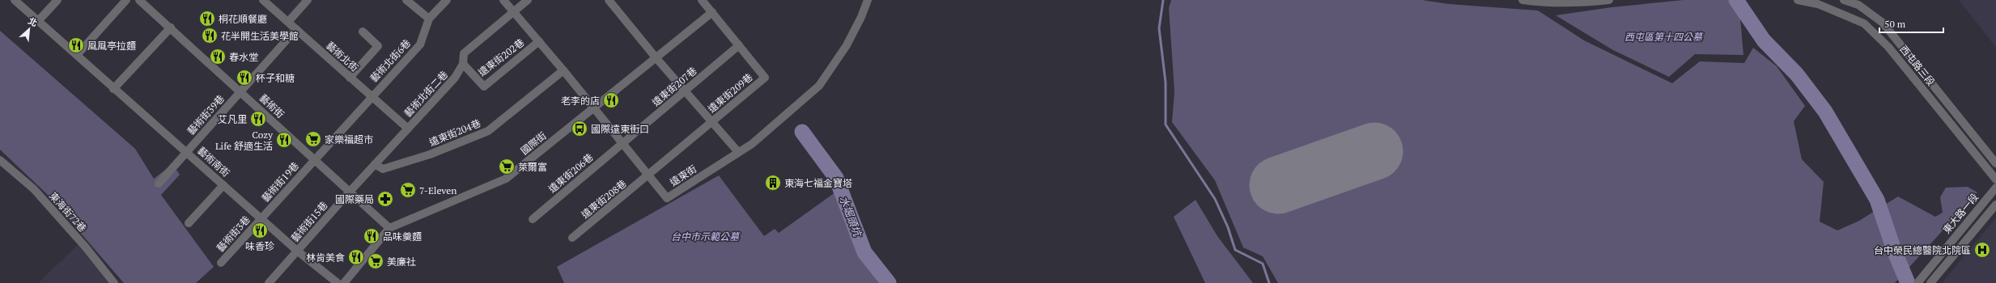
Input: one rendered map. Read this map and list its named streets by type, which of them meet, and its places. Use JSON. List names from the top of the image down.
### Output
{
  "streets": {
    "street": [
      "藝術北街",
      "遠東街202巷",
      "藝術北街6巷",
      "西屯路三段",
      "遠東街207巷",
      "遠東街209巷",
      "藝術北街二巷",
      "藝術街",
      "藝術街39巷",
      "遠東街204巷",
      "國際街",
      "藝術南街",
      "遠東街206巷",
      "遠東街",
      "藝術街19巷",
      "遠東街208巷",
      "東海街72巷",
      "東大路一段",
      "藝術街15巷",
      "藝術街3巷"
    ]
  },
  "crossings": [
    ["藝術北街", "藝術北街6巷"],
    ["藝術北街", "藝術北街二巷"],
    ["藝術北街", "藝術街39巷"],
    ["遠東街202巷", "藝術北街二巷"],
    ["遠東街202巷", "遠東街"],
    ["藝術北街6巷", "藝術街"],
    ["藝術北街6巷", "藝術街19巷"],
    ["遠東街207巷", "遠東街209巷"],
    ["遠東街207巷", "遠東街206巷"],
    ["遠東街207巷", "遠東街"],
    ["遠東街209巷", "國際街"],
    ["遠東街209巷", "遠東街"],
    ["遠東街209巷", "遠東街208巷"],
    ["藝術北街二巷", "遠東街204巷"],
    ["藝術北街二巷", "遠東街"],
    ["藝術北街二巷", "藝術街15巷"],
    ["藝術街", "藝術街39巷"],
    ["藝術街", "國際街"],
    ["藝術街", "藝術街19巷"],
    ["藝術街", "藝術街15巷"],
    ["藝術街39巷", "藝術南街"],
    ["遠東街204巷", "遠東街"],
    ["遠東街204巷", "藝術街15巷"],
    ["國際街", "遠東街"],
    ["藝術南街", "藝術街19巷"],
    ["藝術南街", "藝術街15巷"],
    ["藝術南街", "藝術街3巷"],
    ["遠東街206巷", "遠東街"],
    ["遠東街", "遠東街208巷"],
    ["藝術街19巷", "藝術街3巷"]
  ],
  "water": ["水堀頭坑"],
  "parks": ["西屯區第十四公墓", "台中市示範公墓"],
  "places": {
    "restaurant": [
      "桐花順餐廳",
      "花半開生活美學館",
      "風風亭拉麵",
      "春水堂",
      "杯子和糖",
      "老李的店",
      "艾凡里",
      "Cozy Life 舒適生活",
      "味香珍",
      "品味羹麵",
      "林肯美食"
    ],
    "bus stop": ["國際遠東街口"],
    "supermarket": [
      "家樂福超市",
      "萊爾富",
      "7-Eleven",
      "美廉社"
    ],
    "building": ["東海七福金寶塔"],
    "pharmacy": ["國際藥局"],
    "hospital": ["台中榮民總醫院北院區"]
  },
  "scale_bar": "50 m",
  "north": "top right"
}
